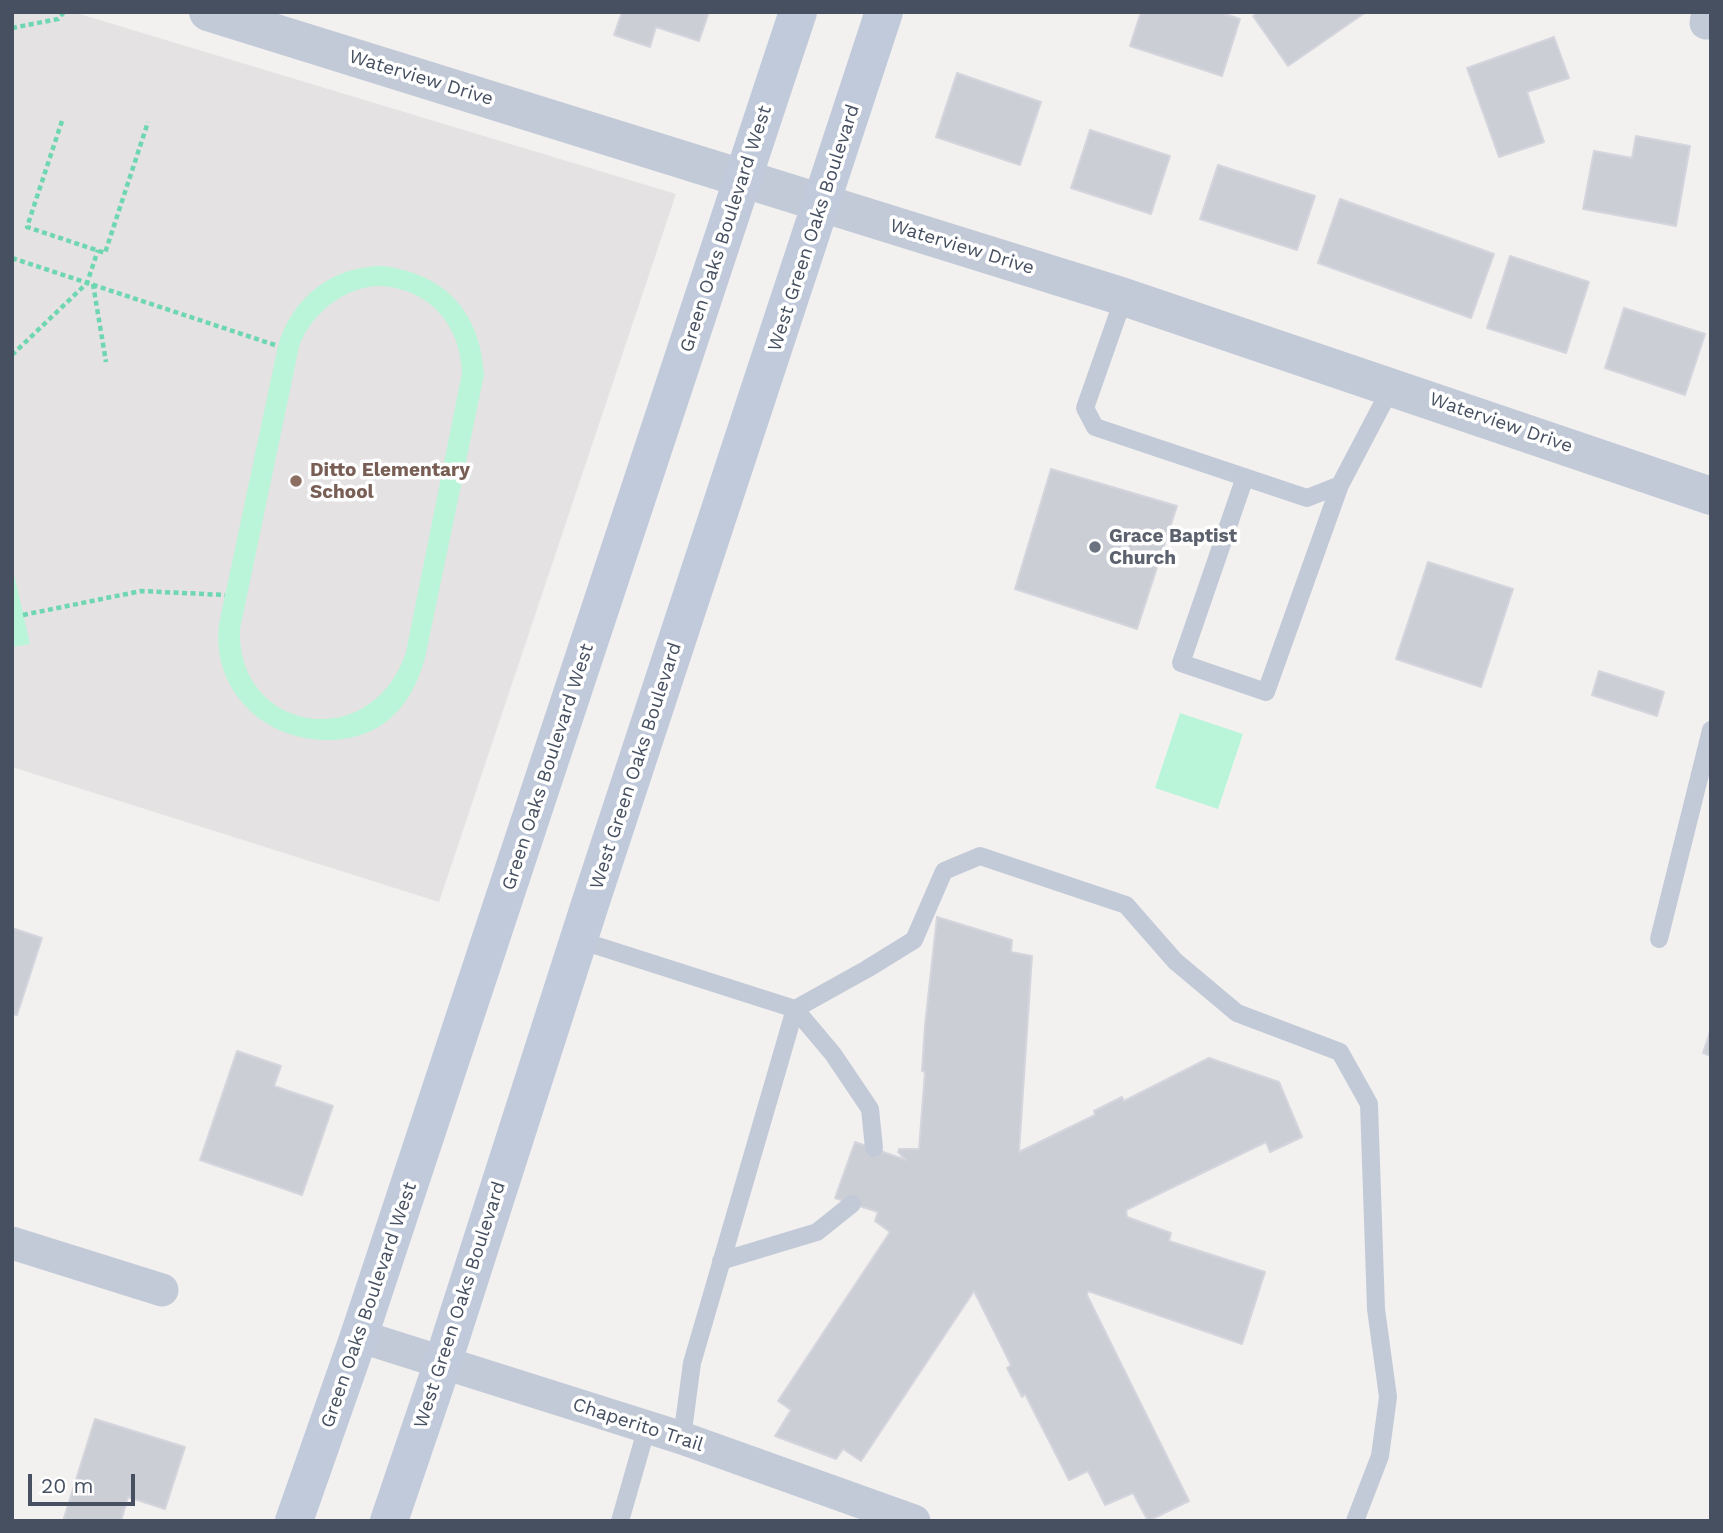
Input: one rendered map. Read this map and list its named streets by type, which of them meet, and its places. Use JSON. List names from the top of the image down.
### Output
{
  "streets": {
    "main road": ["West Green Oaks Boulevard", "Green Oaks Boulevard West"],
    "street": ["Waterview Drive", "Chaperito Trail"]
  },
  "crossings": [
    ["Waterview Drive", "West Green Oaks Boulevard"],
    ["Waterview Drive", "Green Oaks Boulevard West"],
    ["West Green Oaks Boulevard", "Chaperito Trail"],
    ["Green Oaks Boulevard West", "Chaperito Trail"]
  ],
  "places": ["Ditto Elementary School", "Grace Baptist Church"],
  "scale_bar": "20 m"
}
